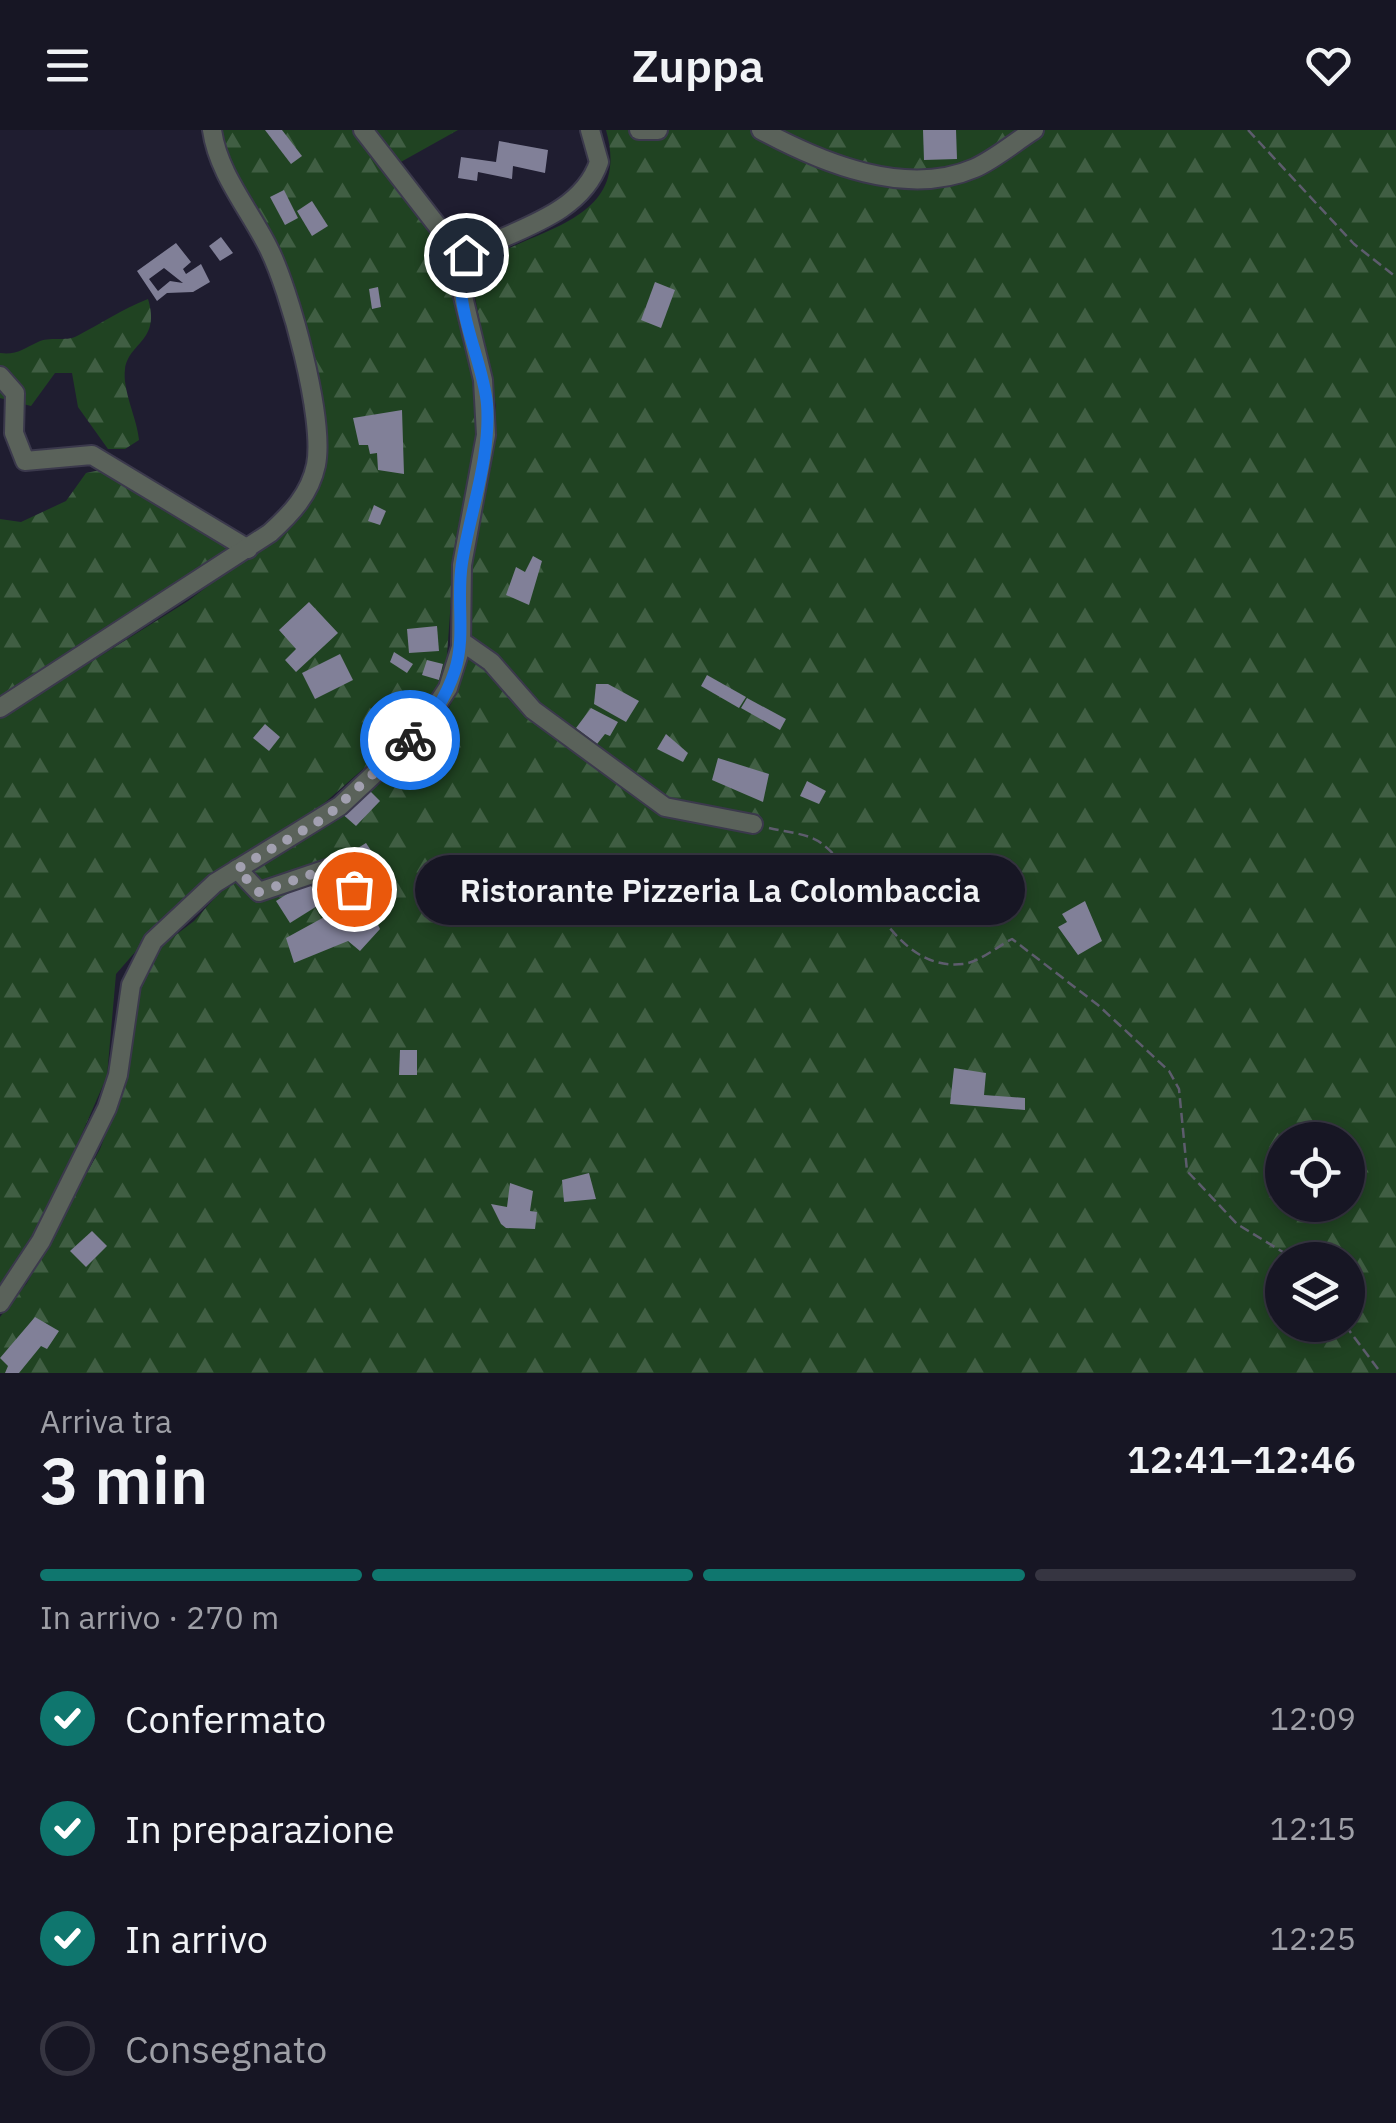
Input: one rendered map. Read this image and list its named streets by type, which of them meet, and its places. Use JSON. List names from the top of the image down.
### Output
{
  "places": ["Ristorante Pizzeria La Colombaccia"],
  "page": {
    "header": "Zuppa",
    "bubble": "Ristorante Pizzeria La Colombaccia",
    "heading": ["3 min", "Arriva tra", "12:41–12:46"],
    "bar": "In arrivo · 270 m",
    "list": [
      ["Confermato", "12:09"],
      ["In preparazione", "12:15"],
      ["In arrivo", "12:25"],
      "Consegnato"
    ]
  }
}
